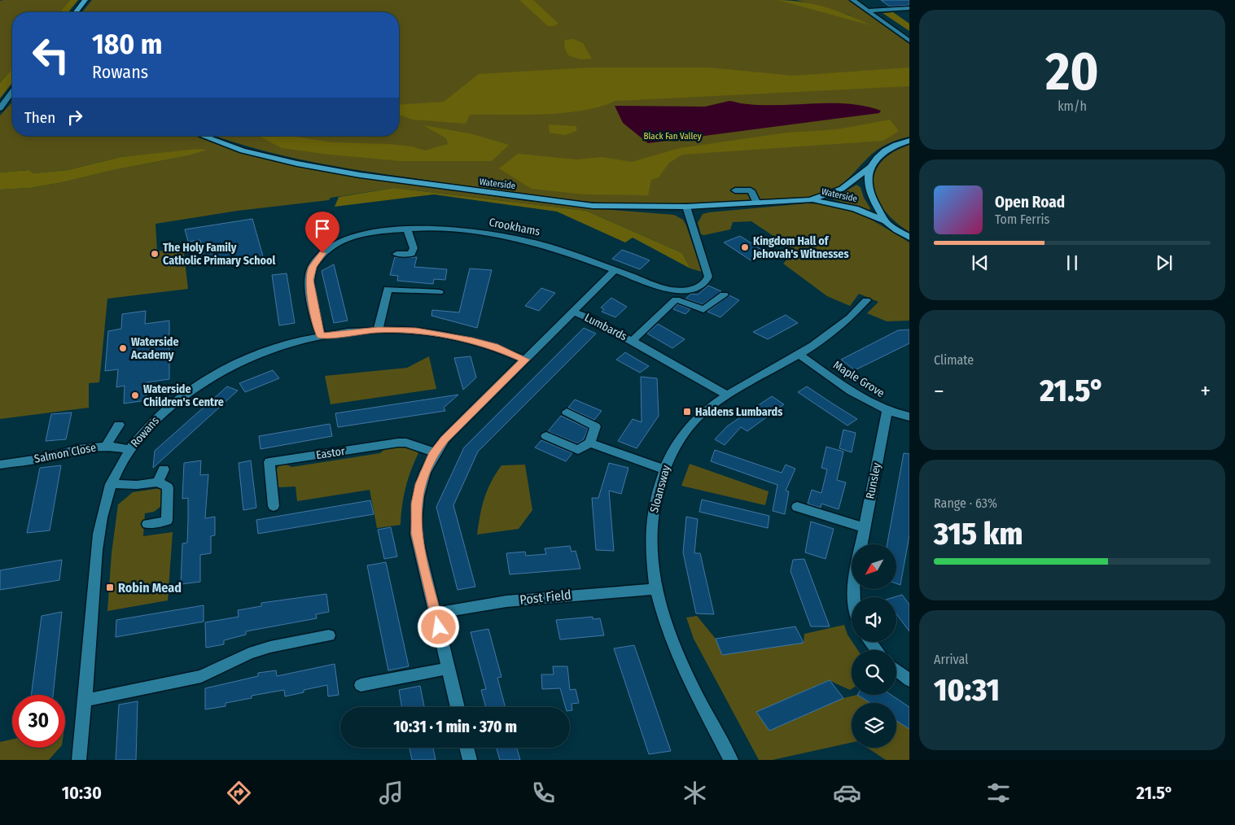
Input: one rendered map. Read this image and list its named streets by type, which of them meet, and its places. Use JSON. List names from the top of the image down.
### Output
{
  "streets": {
    "main road": ["Waterside"],
    "street": [
      "Crookhams",
      "Lumbards",
      "Maple Grove",
      "Rowans",
      "Salmon Close",
      "Eastor",
      "Runsley",
      "Sloansway",
      "Post Field"
    ]
  },
  "crossings": [
    ["Waterside", "Crookhams"],
    ["Crookhams", "Rowans"],
    ["Lumbards", "Rowans"],
    ["Lumbards", "Eastor"],
    ["Lumbards", "Sloansway"],
    ["Lumbards", "Post Field"],
    ["Maple Grove", "Runsley"],
    ["Maple Grove", "Sloansway"],
    ["Rowans", "Salmon Close"],
    ["Sloansway", "Post Field"]
  ],
  "parks": ["Black Fan Valley"],
  "places": {
    "other": [
      "Kingdom Hall of Jehovah's Witnesses",
      "The Holy Family Catholic Primary School",
      "Waterside Academy",
      "Waterside Children's Centre"
    ],
    "transit": ["Haldens Lumbards", "Robin Mead"]
  },
  "north": "bottom left",
  "page": {
    "tile": [
      ["20", "km/h"],
      "Climate",
      ["Range · 63%", "315 km"],
      ["Arrival", "10:31"]
    ],
    "turn": ["180 m", "Rowans"],
    "then": "Then",
    "song": ["Open Road", "Tom Ferris"],
    "heat": ["−", "21.5°", "+"],
    "limit": "30",
    "trip": "10:31 · 1 min · 370 m",
    "tabs": ["10:30", "21.5°"]
  }
}
